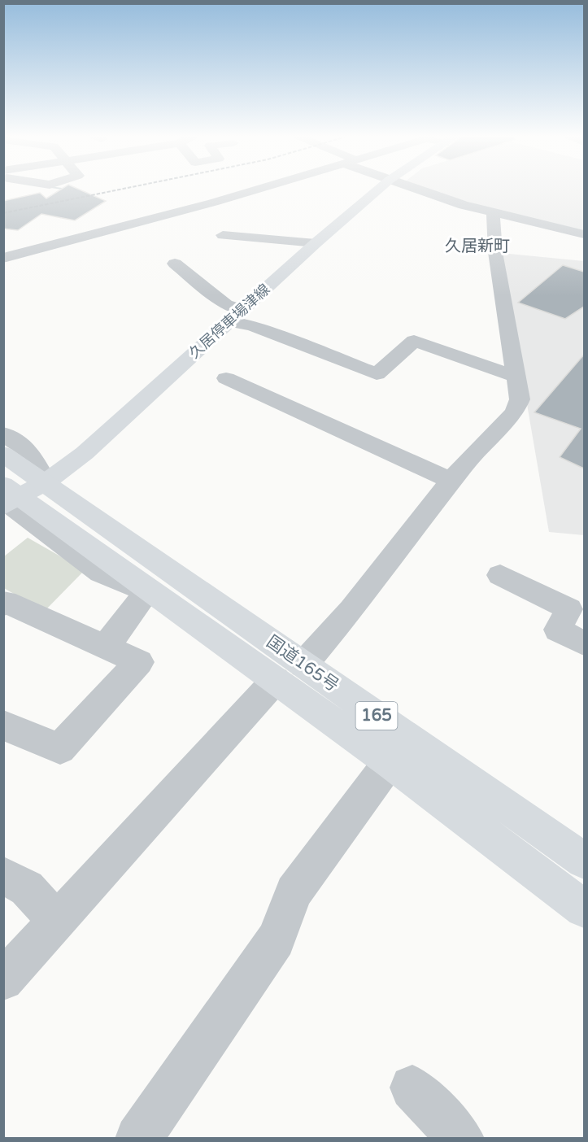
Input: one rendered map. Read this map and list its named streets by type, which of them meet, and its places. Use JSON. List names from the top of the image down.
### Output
{
  "streets": {
    "main road": ["久居停車場津線", "国道165号", "165"]
  },
  "crossings": [
    ["久居停車場津線", "国道165号"]
  ],
  "districts": ["久居新町"]
}
